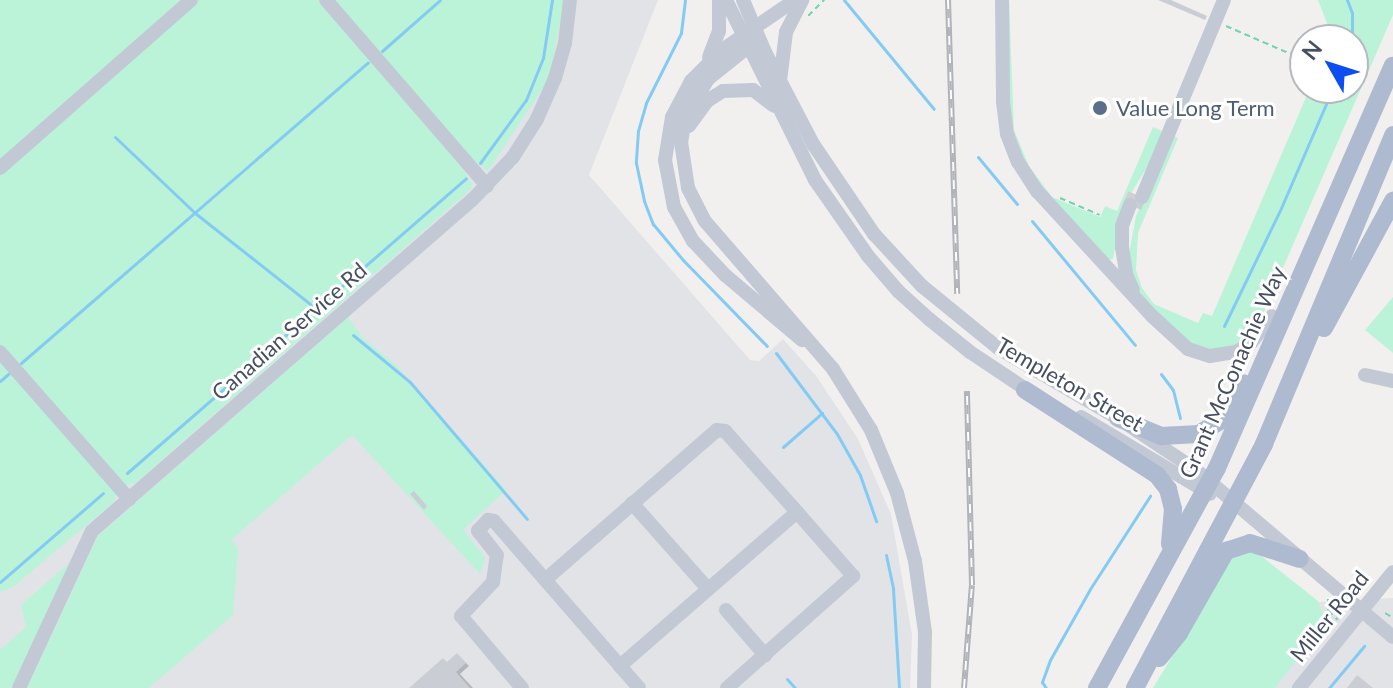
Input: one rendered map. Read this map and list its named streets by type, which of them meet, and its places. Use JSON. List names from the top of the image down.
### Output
{
  "streets": {
    "main road": ["Grant McConachie Way"],
    "street": ["Canadian Service Rd", "Templeton Street", "Miller Road"]
  },
  "crossings": [
    ["Grant McConachie Way", "Templeton Street"],
    ["Templeton Street", "Miller Road"]
  ],
  "places": ["Value Long Term"],
  "north": "top left"
}
